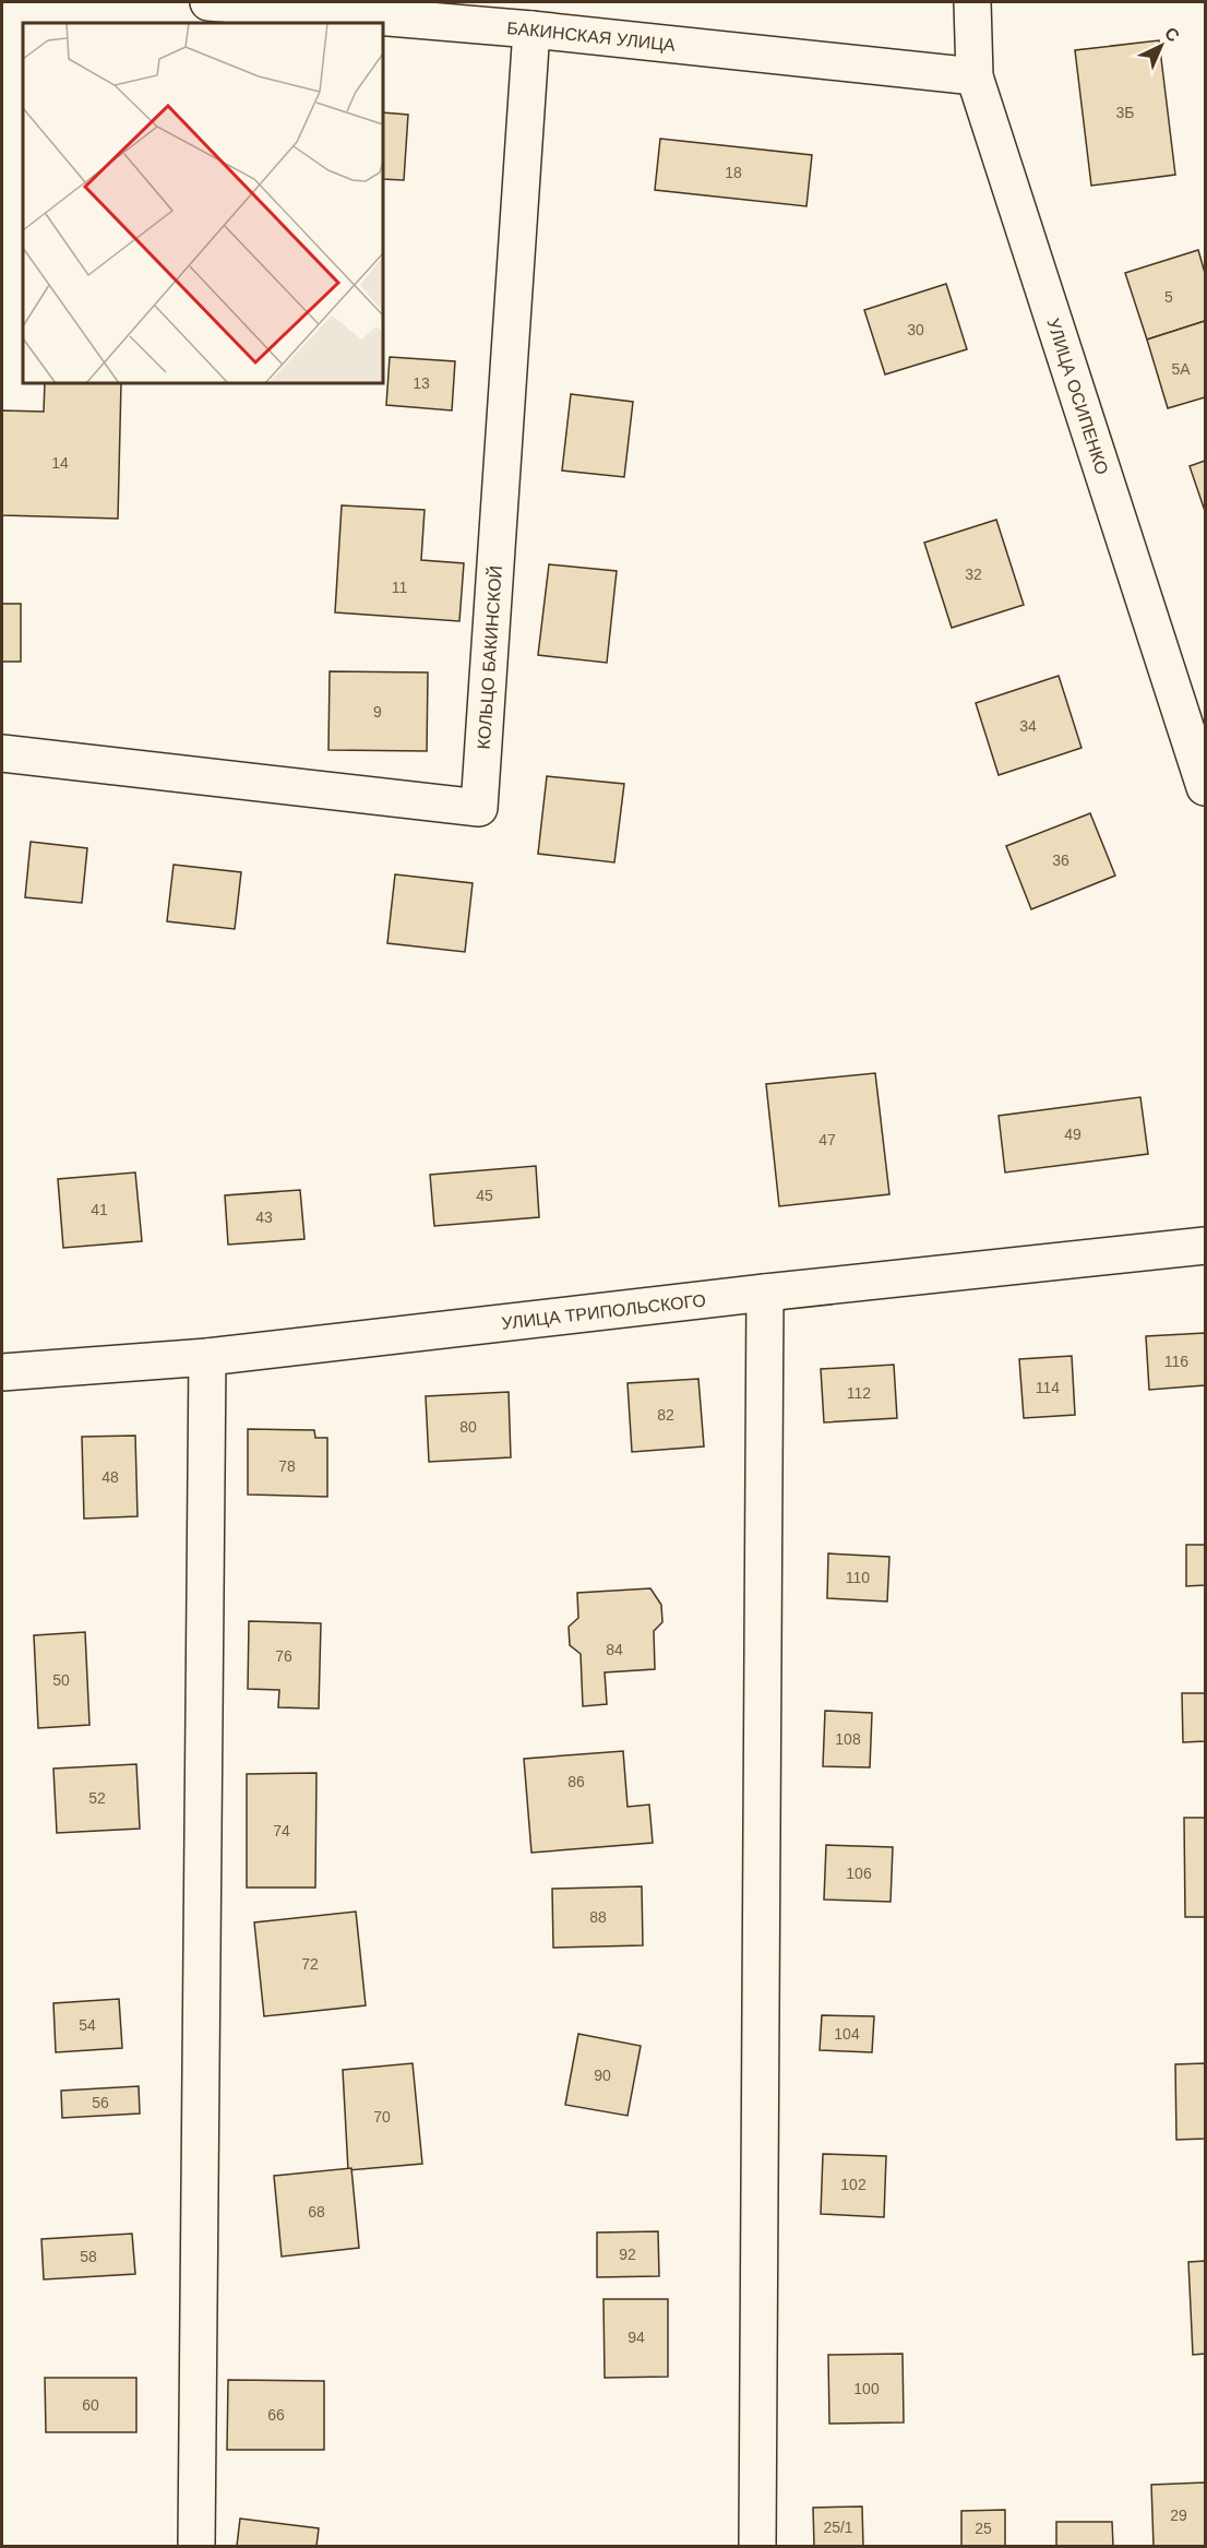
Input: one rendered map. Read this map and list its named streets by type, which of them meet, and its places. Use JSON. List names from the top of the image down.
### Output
{
  "streets": {
    "street": [
      "БАКИНСКАЯ УЛИЦА",
      "УЛИЦА ОСИПЕНКО",
      "КОЛЬЦО БАКИНСКОЙ",
      "УЛИЦА ТРИПОЛЬСКОГО"
    ]
  },
  "crossings": [
    ["БАКИНСКАЯ УЛИЦА", "УЛИЦА ОСИПЕНКО"],
    ["БАКИНСКАЯ УЛИЦА", "КОЛЬЦО БАКИНСКОЙ"]
  ],
  "house_numbers": [
    "3Б",
    "18",
    "5",
    "30",
    "5А",
    "13",
    "14",
    "32",
    "11",
    "9",
    "34",
    "36",
    "49",
    "47",
    "45",
    "41",
    "43",
    "116",
    "114",
    "112",
    "82",
    "80",
    "78",
    "48",
    "110",
    "84",
    "76",
    "50",
    "108",
    "86",
    "52",
    "74",
    "106",
    "88",
    "72",
    "54",
    "104",
    "90",
    "56",
    "70",
    "102",
    "68",
    "92",
    "58",
    "94",
    "100",
    "60",
    "66",
    "29",
    "25/1",
    "25"
  ],
  "north": "top right"
}
